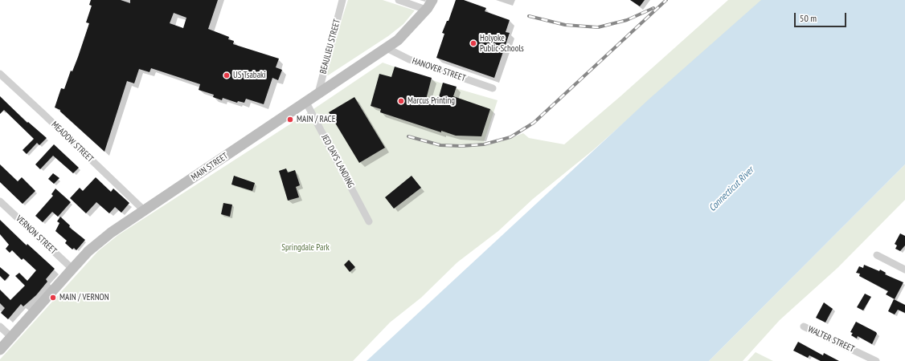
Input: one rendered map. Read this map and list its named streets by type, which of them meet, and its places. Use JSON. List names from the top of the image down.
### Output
{
  "streets": {
    "main road": ["MAIN STREET"],
    "street": [
      "BEAULIEU STREET",
      "HANOVER STREET",
      "MEADOW STREET",
      "JED DAYS LANDING",
      "VERNON STREET",
      "WALTER STREET"
    ]
  },
  "crossings": [
    ["BEAULIEU STREET", "MAIN STREET"],
    ["HANOVER STREET", "MAIN STREET"],
    ["MEADOW STREET", "MAIN STREET"],
    ["JED DAYS LANDING", "MAIN STREET"],
    ["MAIN STREET", "VERNON STREET"]
  ],
  "water": ["Connecticut River"],
  "parks": ["Springdale Park"],
  "places": [
    "Holyoke Public Schools",
    "US Tsabaki",
    "Marcus Printing",
    "MAIN / RACE",
    "MAIN / VERNON"
  ],
  "scale_bar": "50 m"
}
